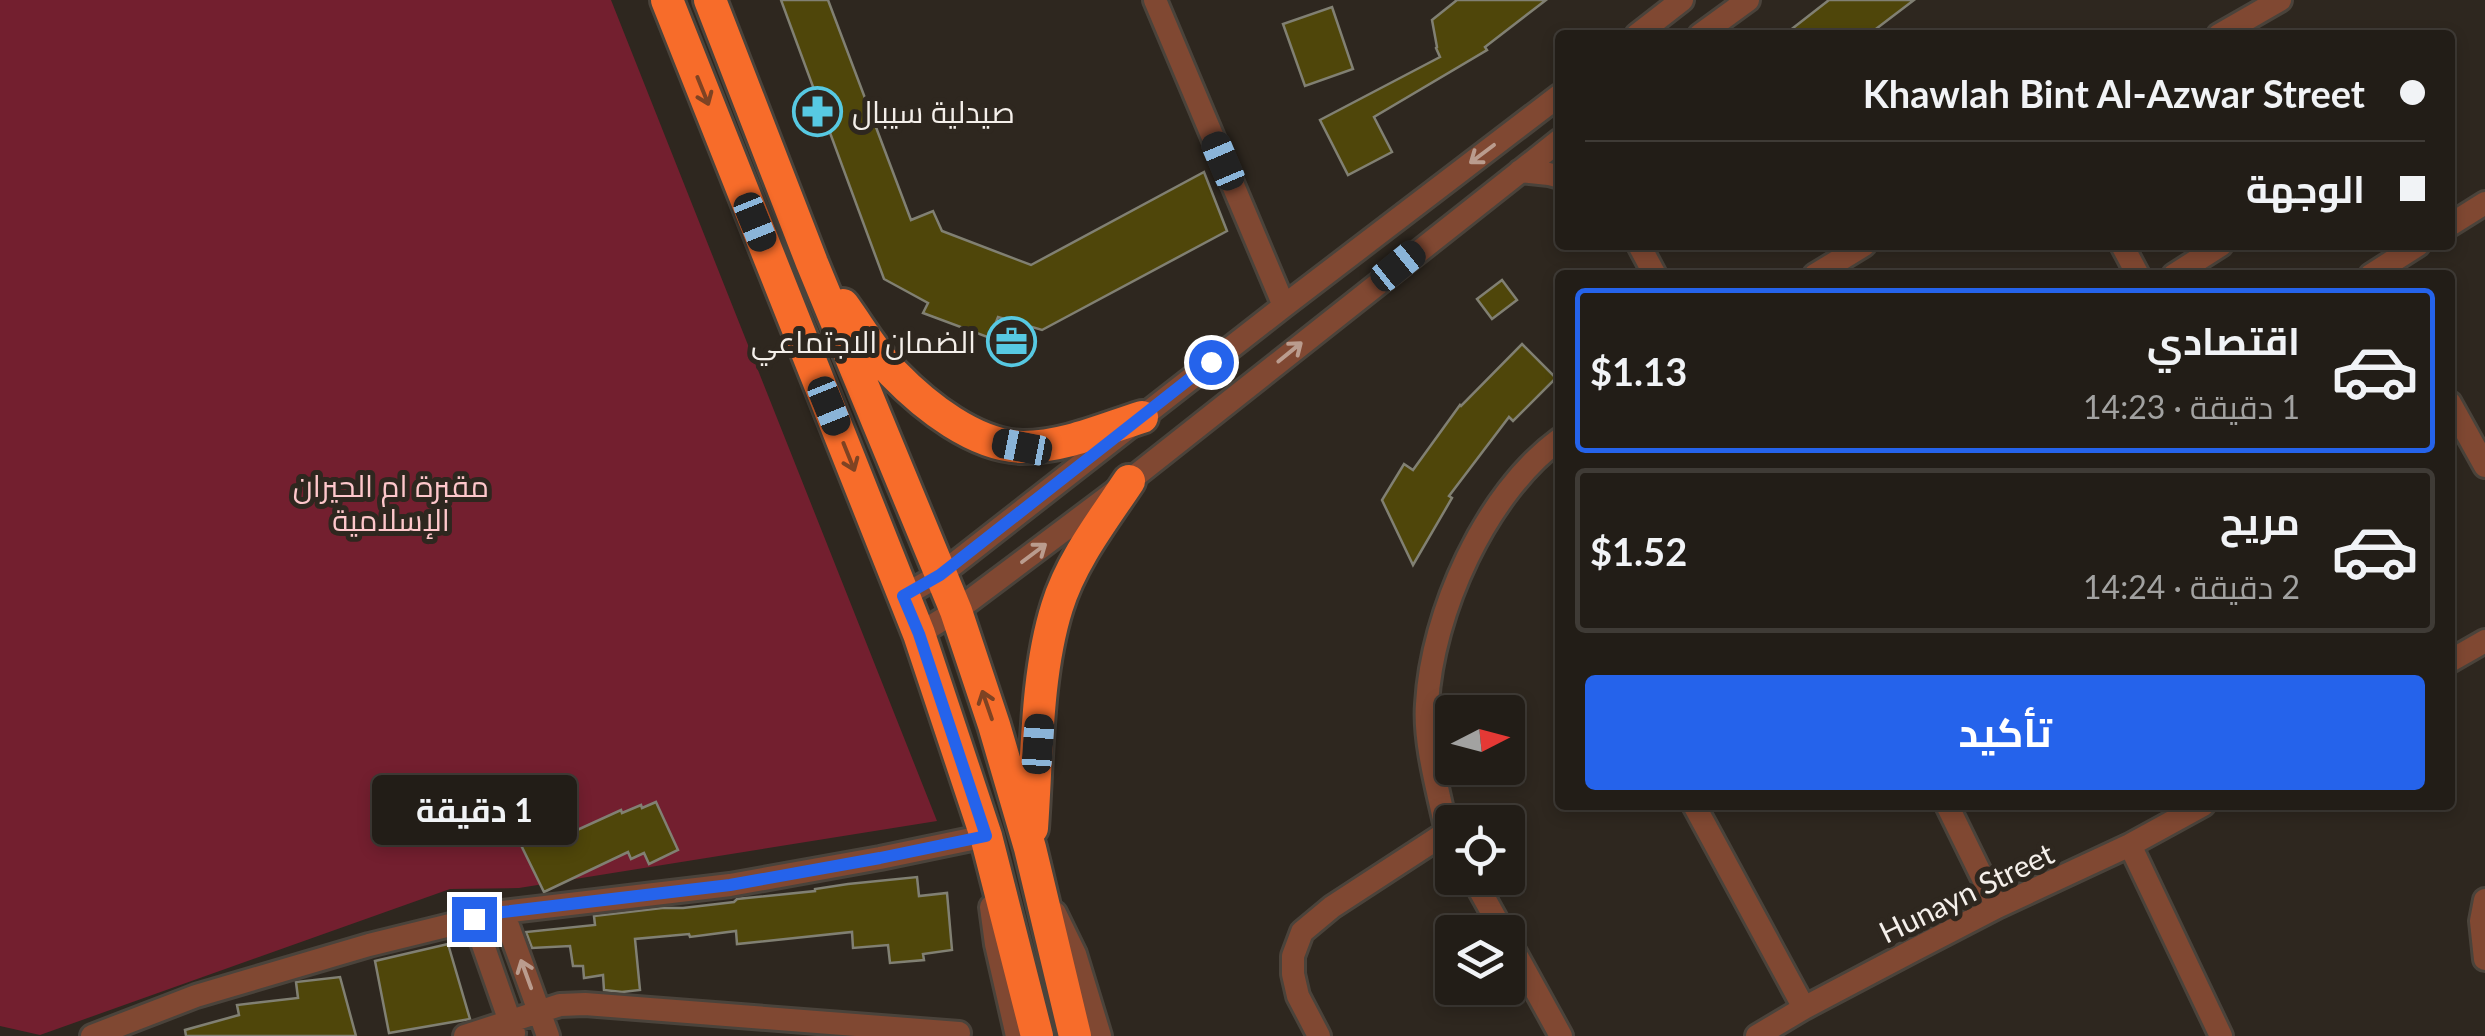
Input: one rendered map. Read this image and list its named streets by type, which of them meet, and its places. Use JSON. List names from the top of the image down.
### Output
{
  "streets": {
    "street": ["Hunayn Street"]
  },
  "parks": ["مقبرة ام الحيران الإسلامية"],
  "places": {
    "pharmacy": ["صيدلية سيبال"],
    "office": ["الضمان الاجتماعي"]
  },
  "north": "right",
  "page": {
    "banner": ["Khawlah Bint Al-Azwar Street", "الوجهة"],
    "list": [
      {
        "name": "اقتصادي",
        "note": "1 دقيقة · 14:23",
        "value": "$1.13"
      },
      {
        "name": "مريح",
        "note": "2 دقيقة · 14:24",
        "value": "$1.52"
      }
    ],
    "buttons": "تأكيد",
    "bubble": "1 دقيقة"
  }
}
